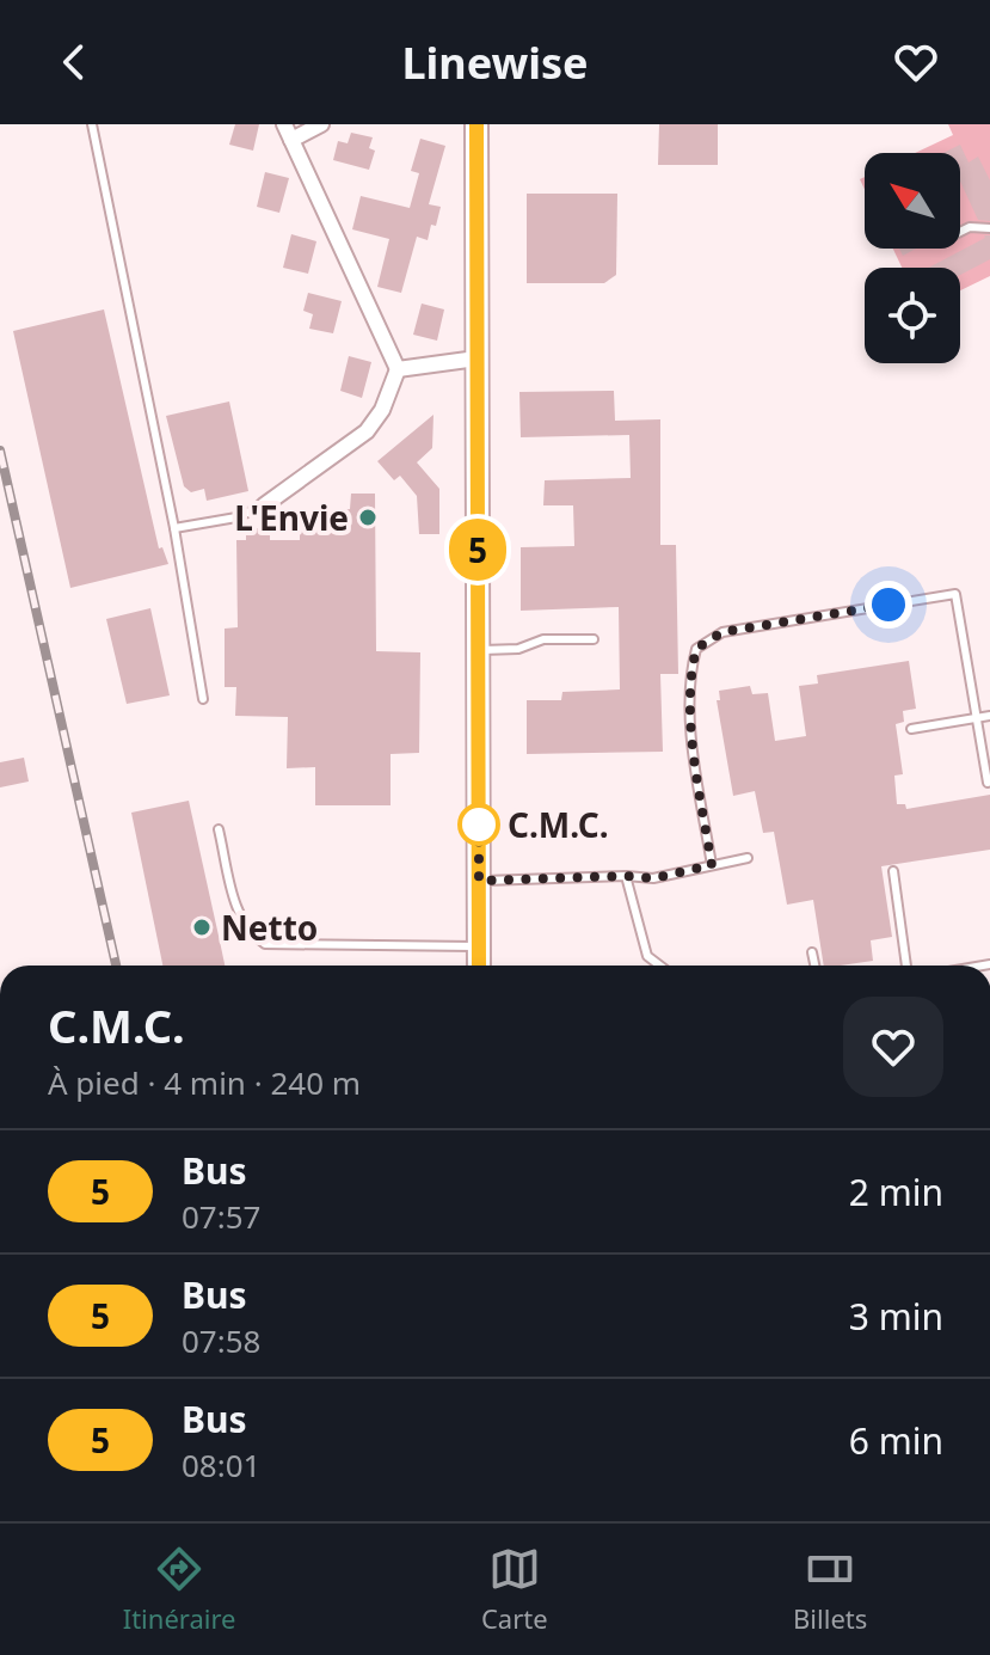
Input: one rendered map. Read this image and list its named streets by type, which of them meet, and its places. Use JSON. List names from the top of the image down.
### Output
{
  "places": ["L'Envie", "C.M.C.", "Netto"],
  "lines": ["bus line 5"],
  "north": "top left",
  "page": {
    "header": "Linewise",
    "on_map": "5",
    "heading": ["C.M.C.", "À pied · 4 min · 240 m"],
    "list": [
      {
        "mark": "5",
        "name": "Bus",
        "note": "07:57",
        "value": "2 min"
      },
      {
        "mark": "5",
        "name": "Bus",
        "note": "07:58",
        "value": "3 min"
      },
      {
        "mark": "5",
        "name": "Bus",
        "note": "08:01",
        "value": "6 min"
      }
    ],
    "tabs": ["Itinéraire", "Carte", "Billets"]
  }
}
